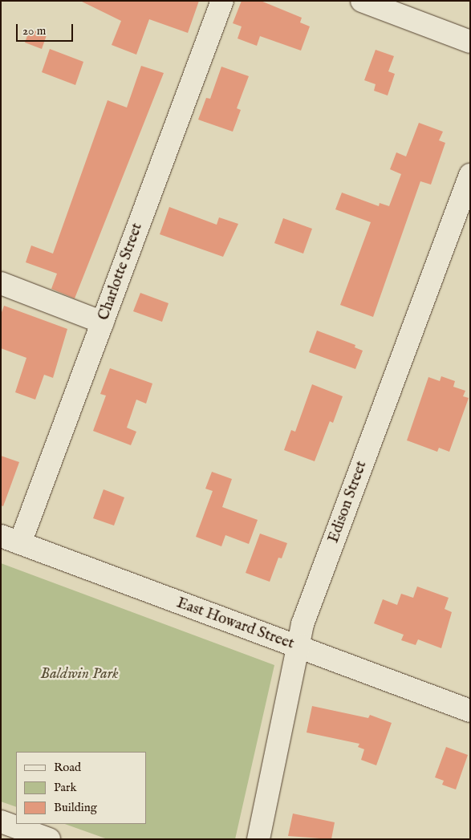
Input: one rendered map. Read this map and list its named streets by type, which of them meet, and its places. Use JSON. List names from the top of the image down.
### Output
{
  "streets": {
    "street": ["Charlotte Street", "Edison Street", "East Howard Street"]
  },
  "crossings": [
    ["Charlotte Street", "East Howard Street"],
    ["Edison Street", "East Howard Street"]
  ],
  "parks": ["Baldwin Park"],
  "legend": ["Road", "Park", "Building"],
  "scale_bar": "20 m"
}
